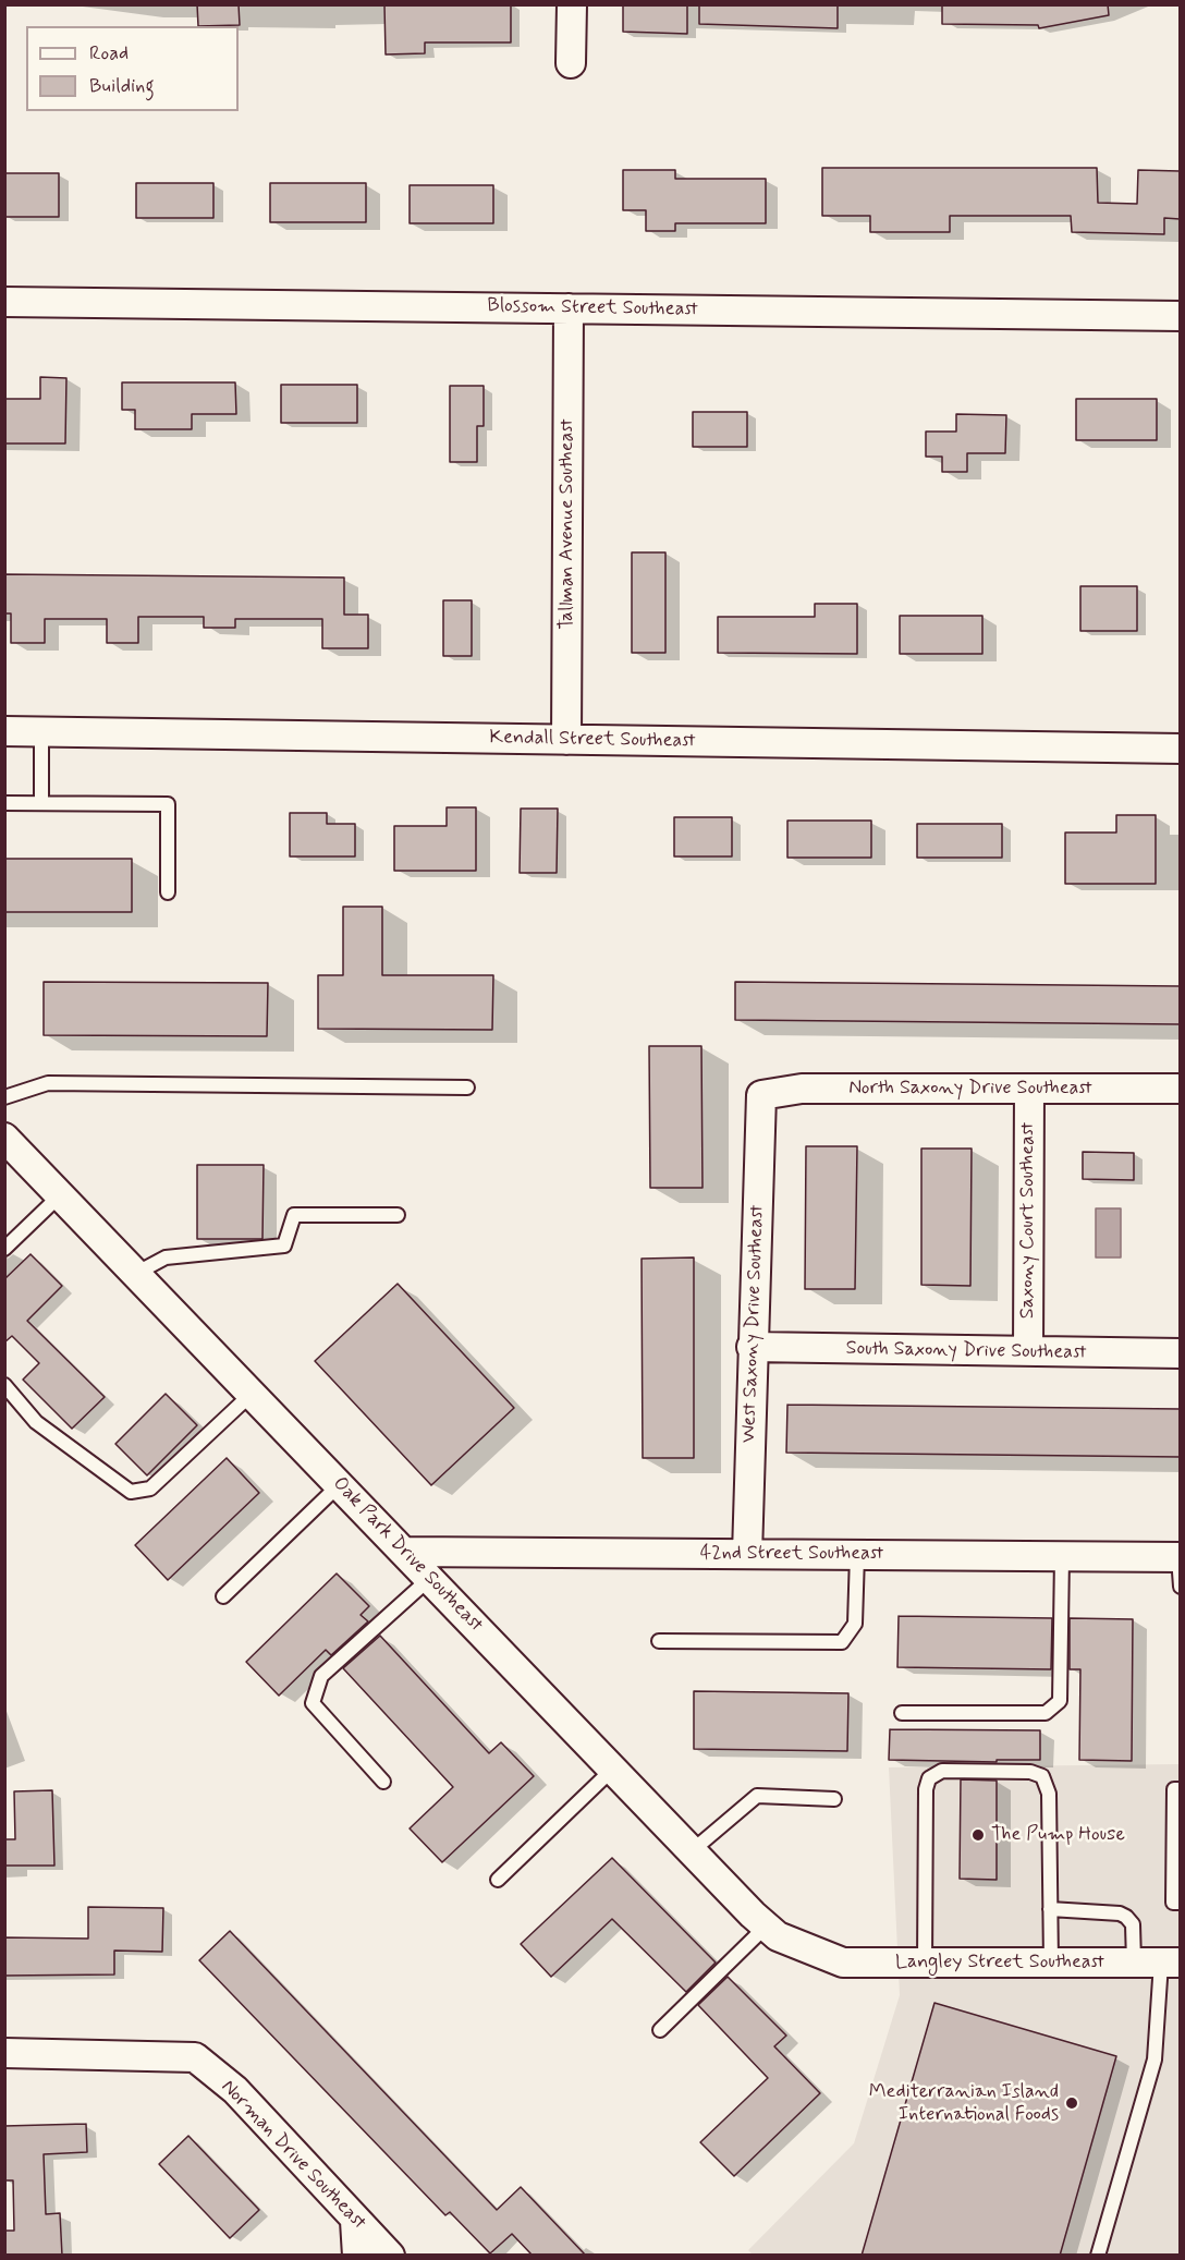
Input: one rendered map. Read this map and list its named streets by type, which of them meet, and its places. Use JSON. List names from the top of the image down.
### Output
{
  "streets": {
    "street": [
      "Blossom Street Southeast",
      "Tallman Avenue Southeast",
      "Kendall Street Southeast",
      "North Saxony Drive Southeast",
      "Saxony Court Southeast",
      "West Saxony Drive Southeast",
      "South Saxony Drive Southeast",
      "42nd Street Southeast",
      "Oak Park Drive Southeast",
      "Langley Street Southeast",
      "Norman Drive Southeast"
    ]
  },
  "crossings": [
    ["Blossom Street Southeast", "Tallman Avenue Southeast"],
    ["Tallman Avenue Southeast", "Kendall Street Southeast"],
    ["North Saxony Drive Southeast", "Saxony Court Southeast"],
    ["North Saxony Drive Southeast", "West Saxony Drive Southeast"],
    ["Saxony Court Southeast", "South Saxony Drive Southeast"],
    ["West Saxony Drive Southeast", "South Saxony Drive Southeast"],
    ["West Saxony Drive Southeast", "42nd Street Southeast"],
    ["42nd Street Southeast", "Oak Park Drive Southeast"],
    ["Oak Park Drive Southeast", "Langley Street Southeast"]
  ],
  "places": ["The Pump House", "Mediterranian Island International Foods"],
  "legend": ["Road", "Building"]
}
